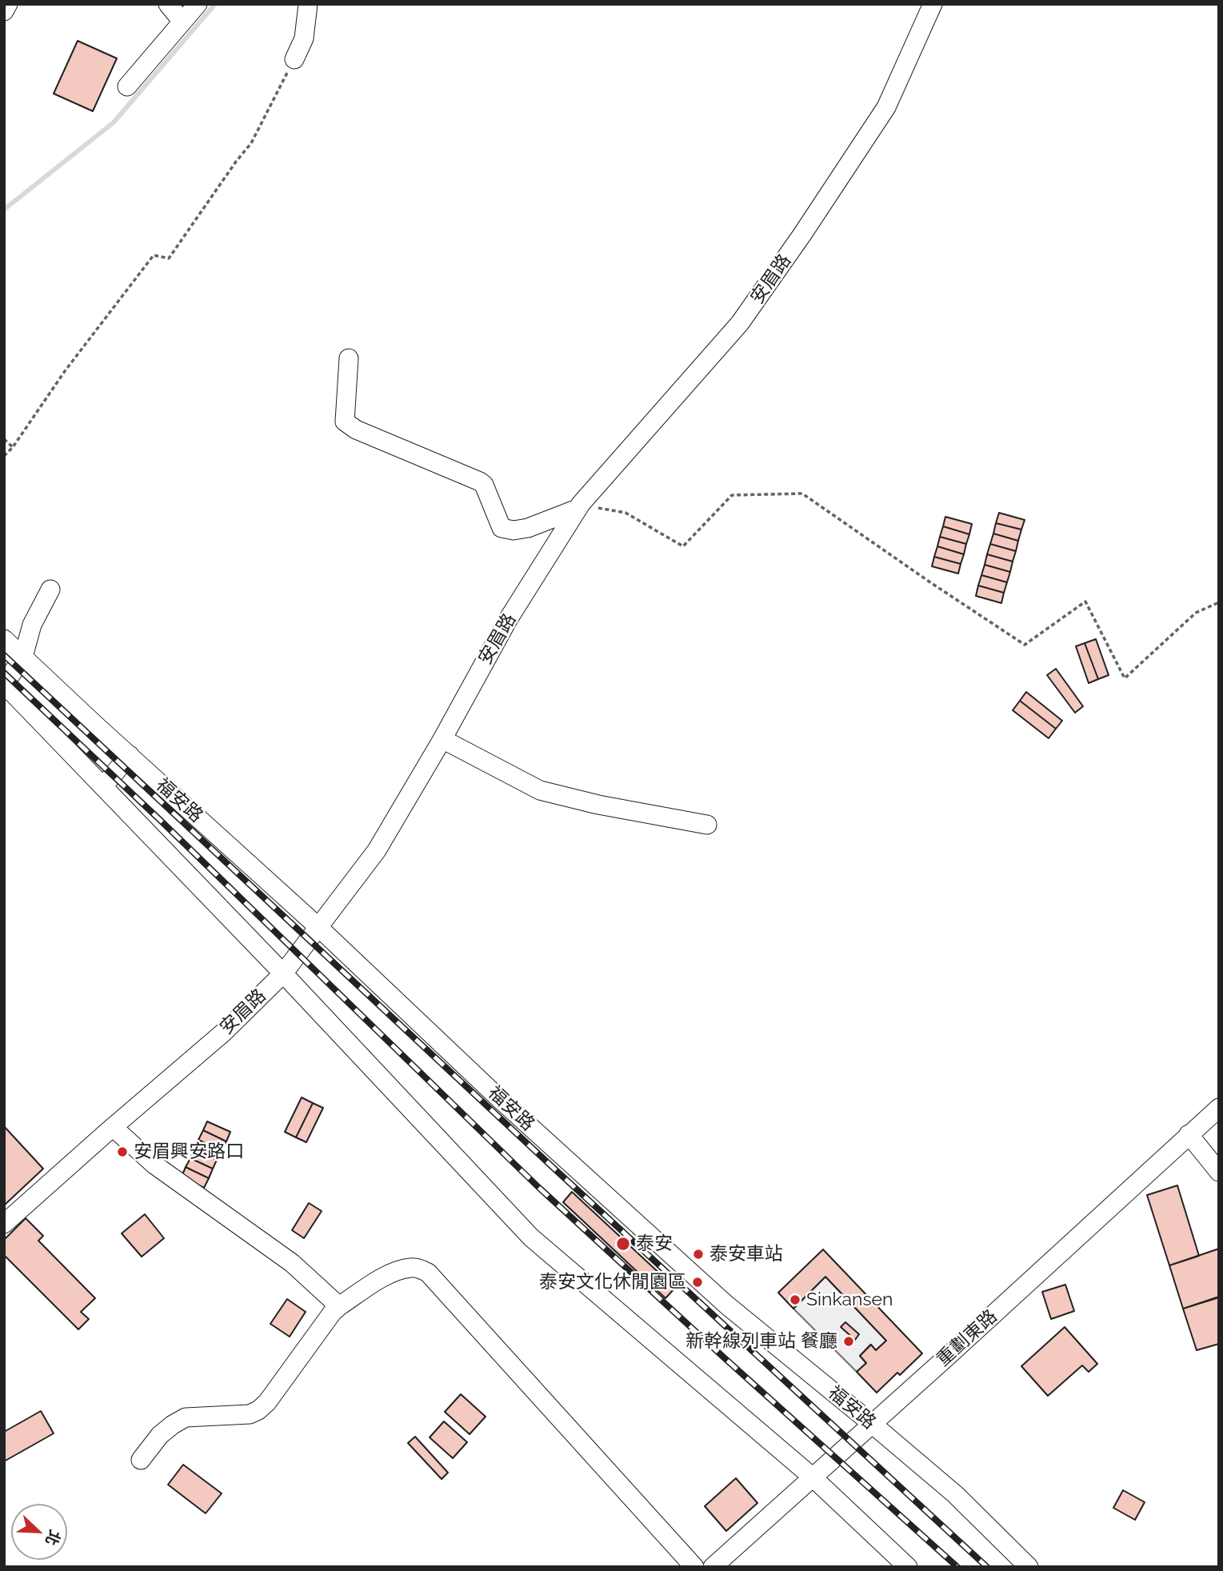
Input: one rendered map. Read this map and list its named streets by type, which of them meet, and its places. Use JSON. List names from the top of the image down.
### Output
{
  "streets": {
    "street": ["安眉路", "福安路", "重劃東路"]
  },
  "crossings": [
    ["安眉路", "福安路"],
    ["福安路", "重劃東路"]
  ],
  "places": [
    "安眉興安路口",
    "泰安",
    "泰安車站",
    "泰安文化休閒園區",
    "Sinkansen",
    "新幹線列車站 餐廳"
  ],
  "north": "bottom right"
}
